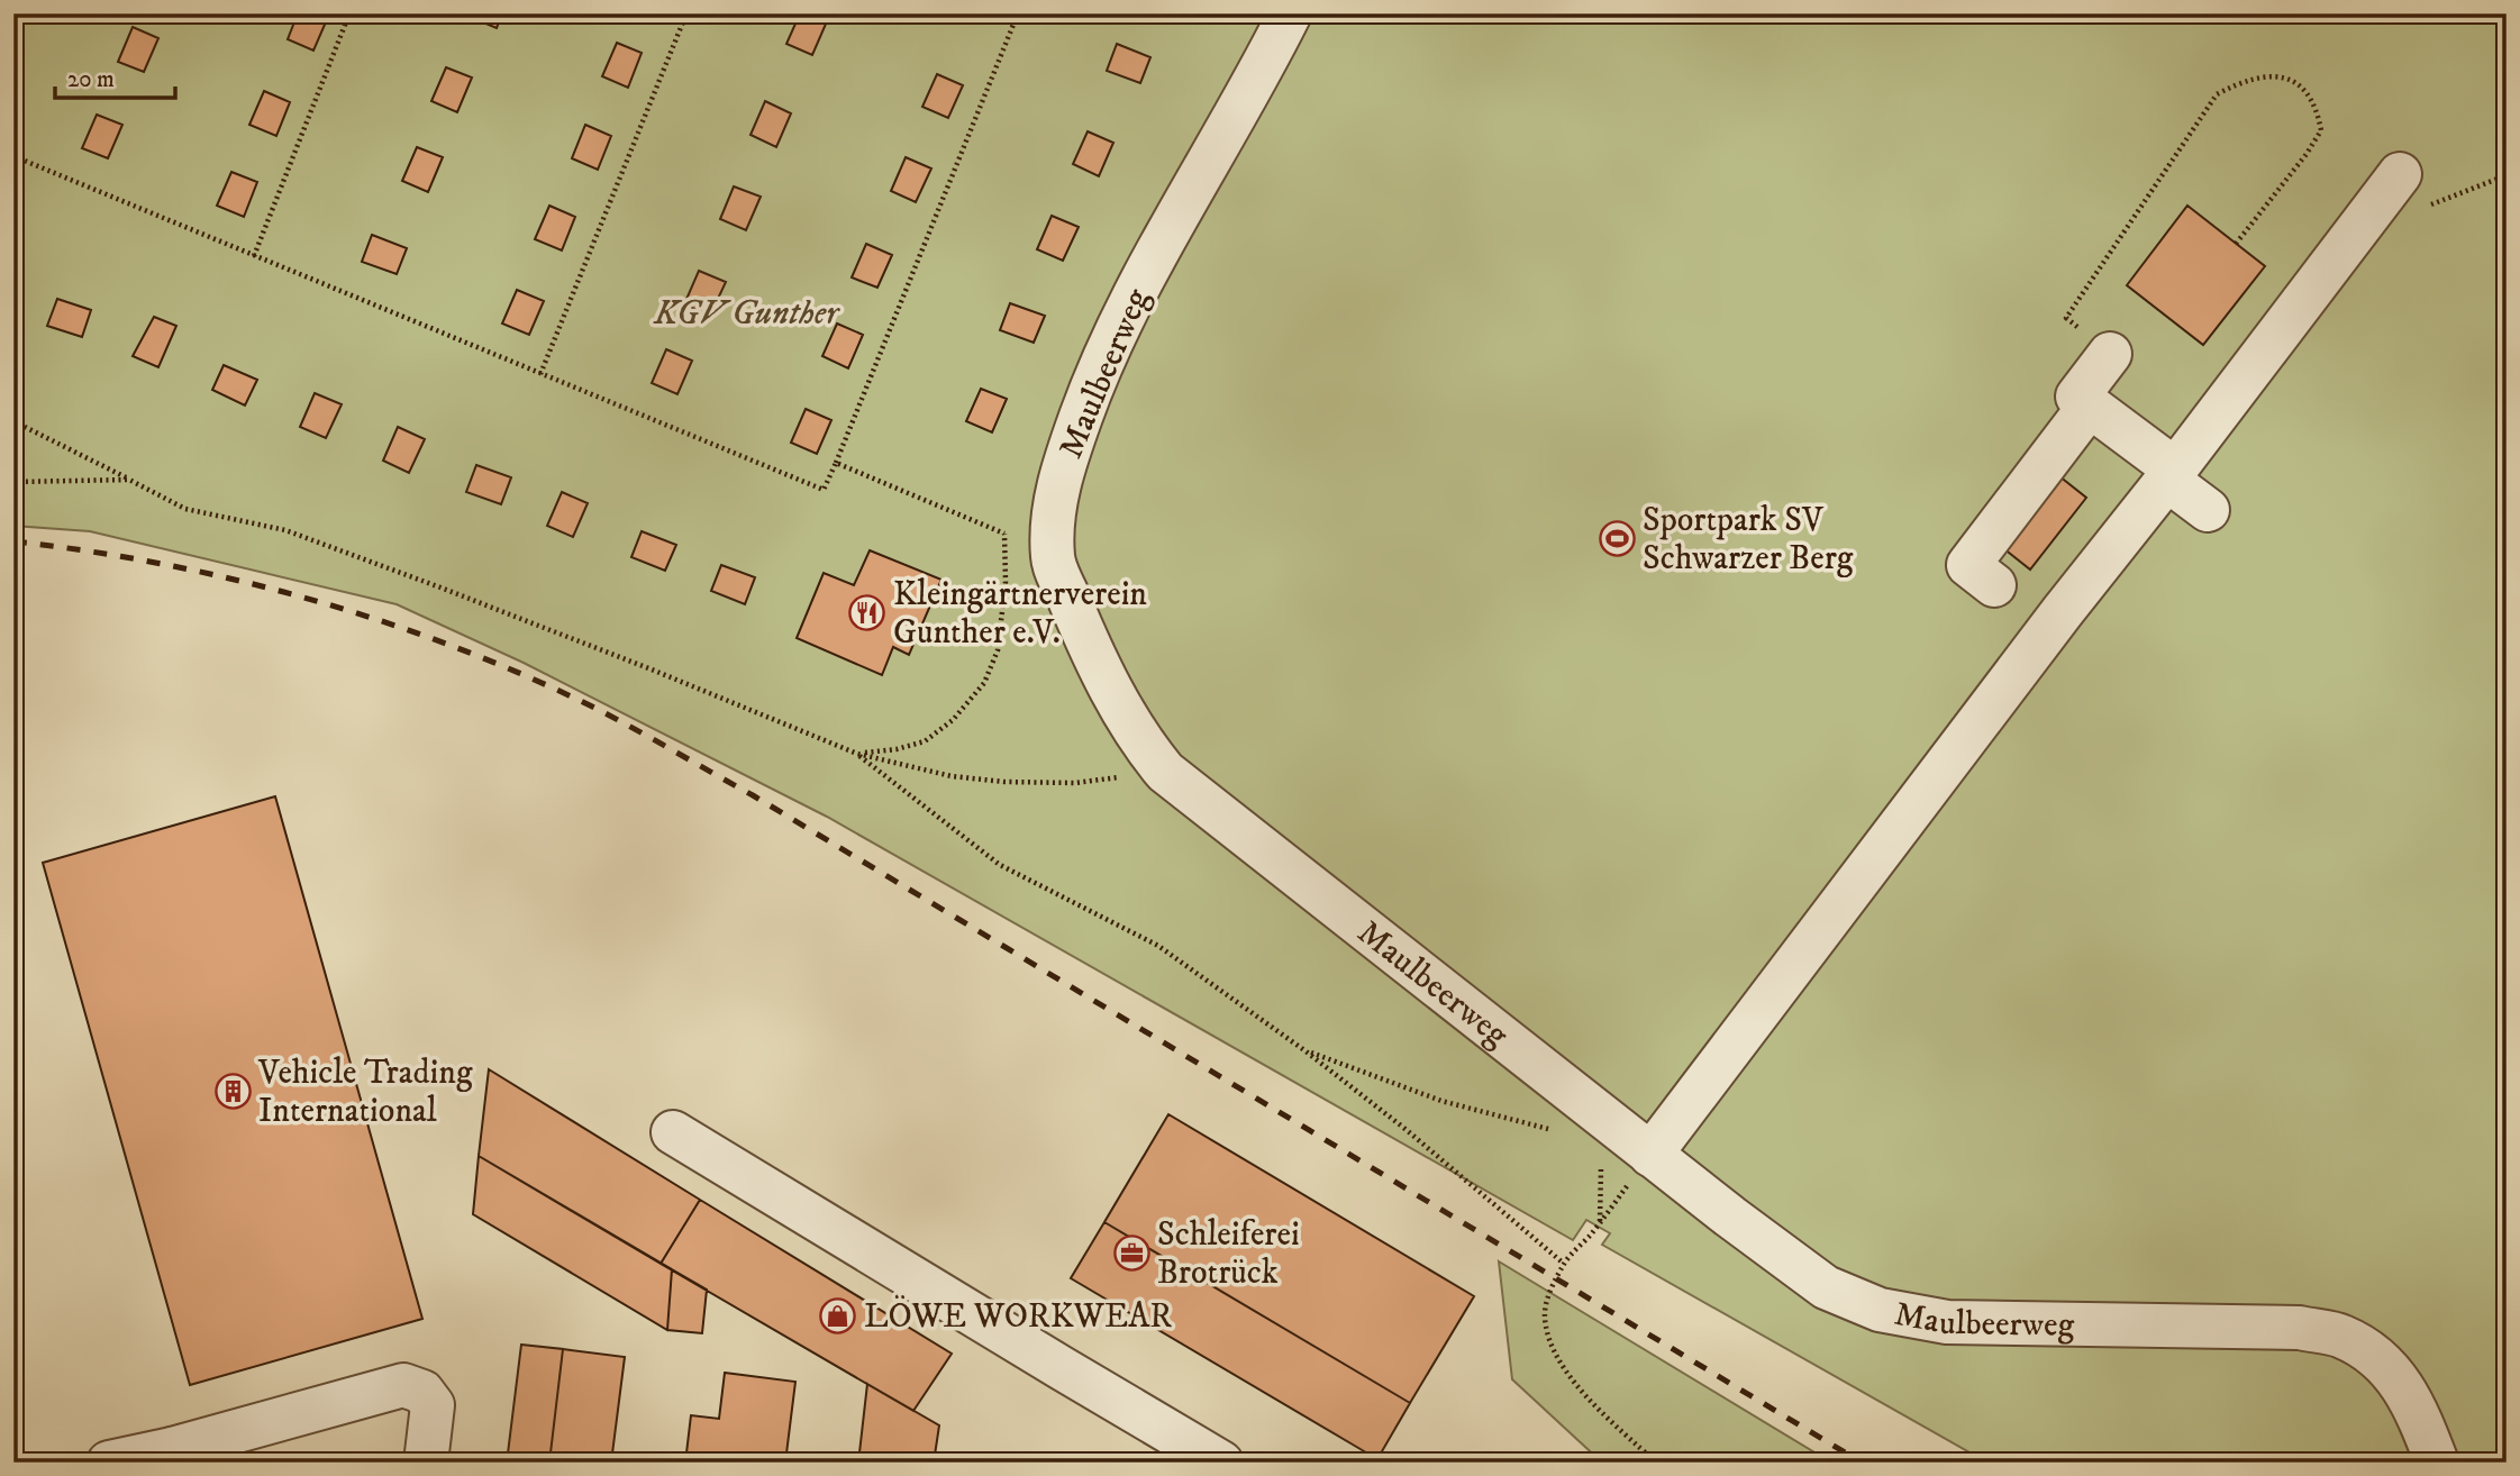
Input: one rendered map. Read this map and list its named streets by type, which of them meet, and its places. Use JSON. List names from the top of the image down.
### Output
{
  "streets": {
    "lane": ["Maulbeerweg"]
  },
  "parks": ["KGV Gunther"],
  "places": {
    "sports": ["Sportpark SV Schwarzer Berg"],
    "restaurant": ["Kleingärtnerverein Gunther e.V."],
    "building": ["Vehicle Trading International"],
    "office": ["Schleiferei Brotrück"],
    "shop": ["LÖWE WORKWEAR"]
  },
  "scale_bar": "20 m"
}
